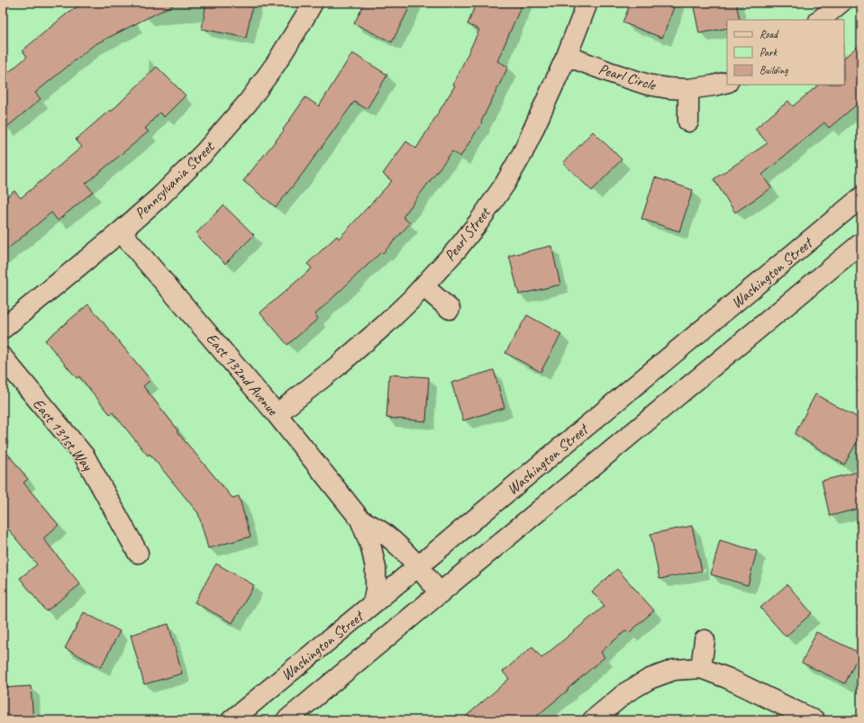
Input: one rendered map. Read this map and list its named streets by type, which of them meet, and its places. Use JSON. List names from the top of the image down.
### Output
{
  "streets": {
    "street": [
      "Pearl Circle",
      "Pennsylvania Street",
      "Pearl Street",
      "Washington Street",
      "East 132nd Avenue",
      "East 131st Way"
    ]
  },
  "crossings": [
    ["Pearl Circle", "Pearl Street"],
    ["Pennsylvania Street", "East 132nd Avenue"],
    ["Pearl Street", "East 132nd Avenue"],
    ["Washington Street", "East 132nd Avenue"]
  ],
  "legend": ["Road", "Park", "Building"]
}
